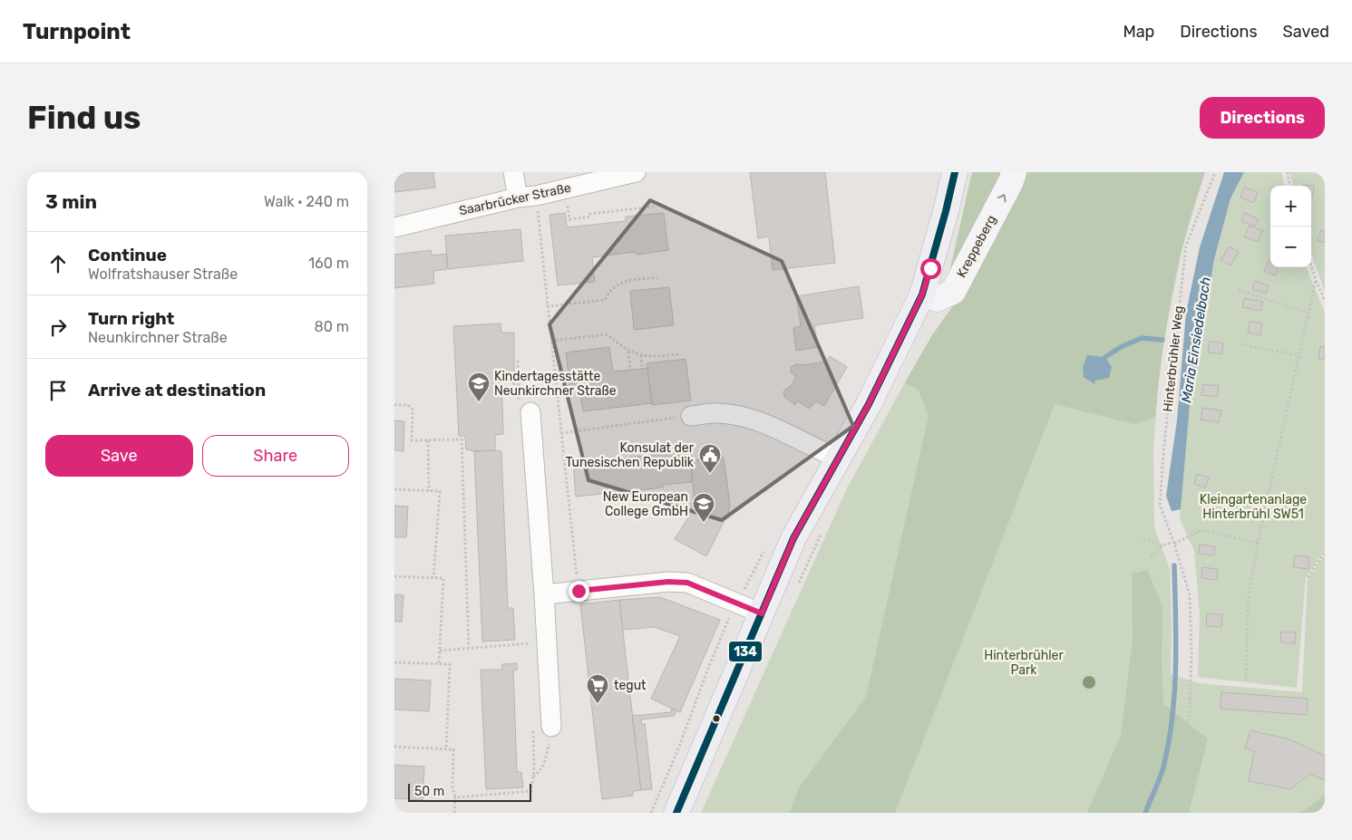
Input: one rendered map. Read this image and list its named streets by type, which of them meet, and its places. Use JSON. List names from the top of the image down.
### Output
{
  "streets": {
    "street": ["Saarbrücker Straße", "Kreppeberg"],
    "path": ["Hinterbrühler Weg"]
  },
  "one_way": ["Kreppeberg"],
  "water": ["Maria Einsiedelbach"],
  "parks": ["Kleingartenanlage Hinterbrühl SW51", "Hinterbrühler Park"],
  "places": {
    "school or university": ["Kindertagesstätte Neunkirchner Straße", "New European College GmbH"],
    "public building": ["Konsulat der Tunesischen Republik"],
    "supermarket": ["tegut"]
  },
  "lines": ["transit line 134"],
  "scale_bar": "50 m",
  "page": {
    "header": "Turnpoint",
    "nav": ["Map", "Directions", "Saved"],
    "buttons": [
      "Directions",
      ["Save", "Share"]
    ],
    "title": "Find us",
    "heading": ["3 min", "Walk · 240 m"],
    "map_buttons": ["+", "−"],
    "list": [
      ["Continue", "Wolfratshauser Straße", "160 m"],
      ["Turn right", "Neunkirchner Straße", "80 m"],
      "Arrive at destination"
    ],
    "scale": "50 m"
  }
}
